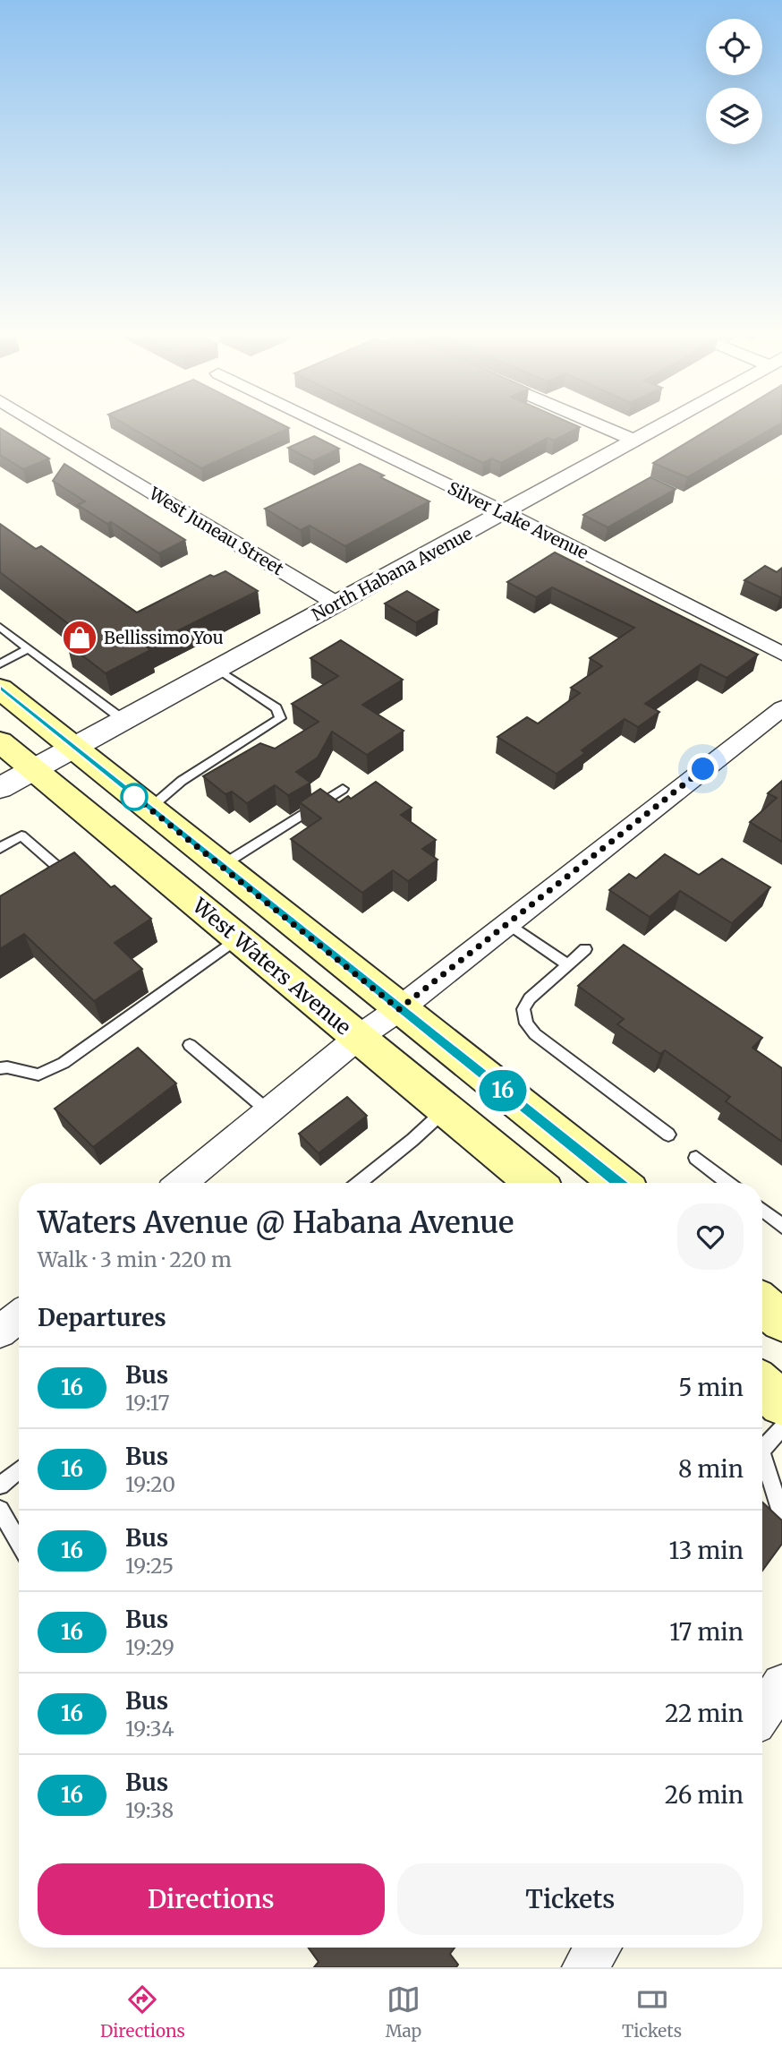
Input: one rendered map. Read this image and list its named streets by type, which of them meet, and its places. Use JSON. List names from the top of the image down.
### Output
{
  "streets": {
    "main road": ["West Waters Avenue"],
    "street": ["Silver Lake Avenue", "West Juneau Street", "North Habana Avenue"]
  },
  "crossings": [
    ["Silver Lake Avenue", "North Habana Avenue"],
    ["West Juneau Street", "North Habana Avenue"],
    ["North Habana Avenue", "West Waters Avenue"]
  ],
  "places": {
    "shop": ["Bellissimo You"]
  },
  "lines": ["bus line 16"],
  "page": {
    "on_map": "16",
    "heading": [
      ["Waters Avenue @ Habana Avenue", "Walk · 3 min · 220 m"],
      "Departures"
    ],
    "list": [
      {
        "mark": "16",
        "name": "Bus",
        "note": "19:17",
        "value": "5 min"
      },
      {
        "mark": "16",
        "name": "Bus",
        "note": "19:20",
        "value": "8 min"
      },
      {
        "mark": "16",
        "name": "Bus",
        "note": "19:25",
        "value": "13 min"
      },
      {
        "mark": "16",
        "name": "Bus",
        "note": "19:29",
        "value": "17 min"
      },
      {
        "mark": "16",
        "name": "Bus",
        "note": "19:34",
        "value": "22 min"
      },
      {
        "mark": "16",
        "name": "Bus",
        "note": "19:38",
        "value": "26 min"
      }
    ],
    "buttons": ["Directions", "Tickets"],
    "tabs": ["Directions", "Map", "Tickets"]
  }
}
